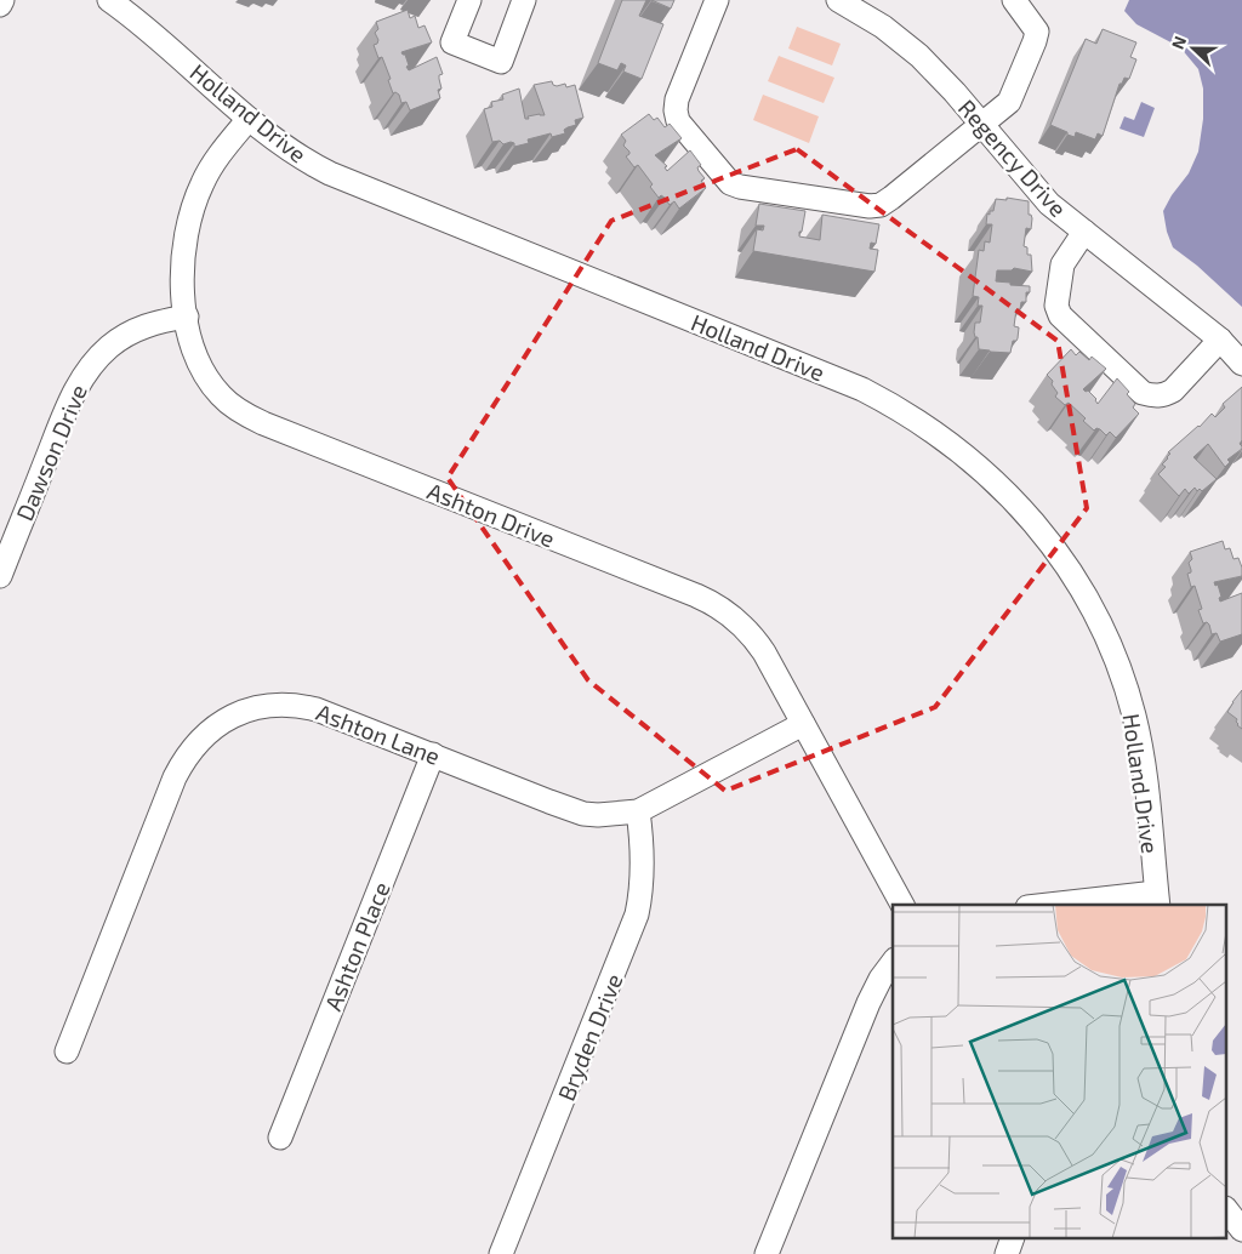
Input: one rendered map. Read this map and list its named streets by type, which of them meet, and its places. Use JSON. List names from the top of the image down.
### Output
{
  "streets": {
    "street": [
      "Holland Drive",
      "Regency Drive",
      "Dawson Drive",
      "Ashton Drive",
      "Ashton Lane",
      "Ashton Place",
      "Bryden Drive"
    ]
  },
  "crossings": [
    ["Holland Drive", "Ashton Drive"],
    ["Dawson Drive", "Ashton Drive"],
    ["Ashton Drive", "Ashton Lane"],
    ["Ashton Lane", "Ashton Place"],
    ["Ashton Lane", "Bryden Drive"]
  ],
  "north": "left"
}
